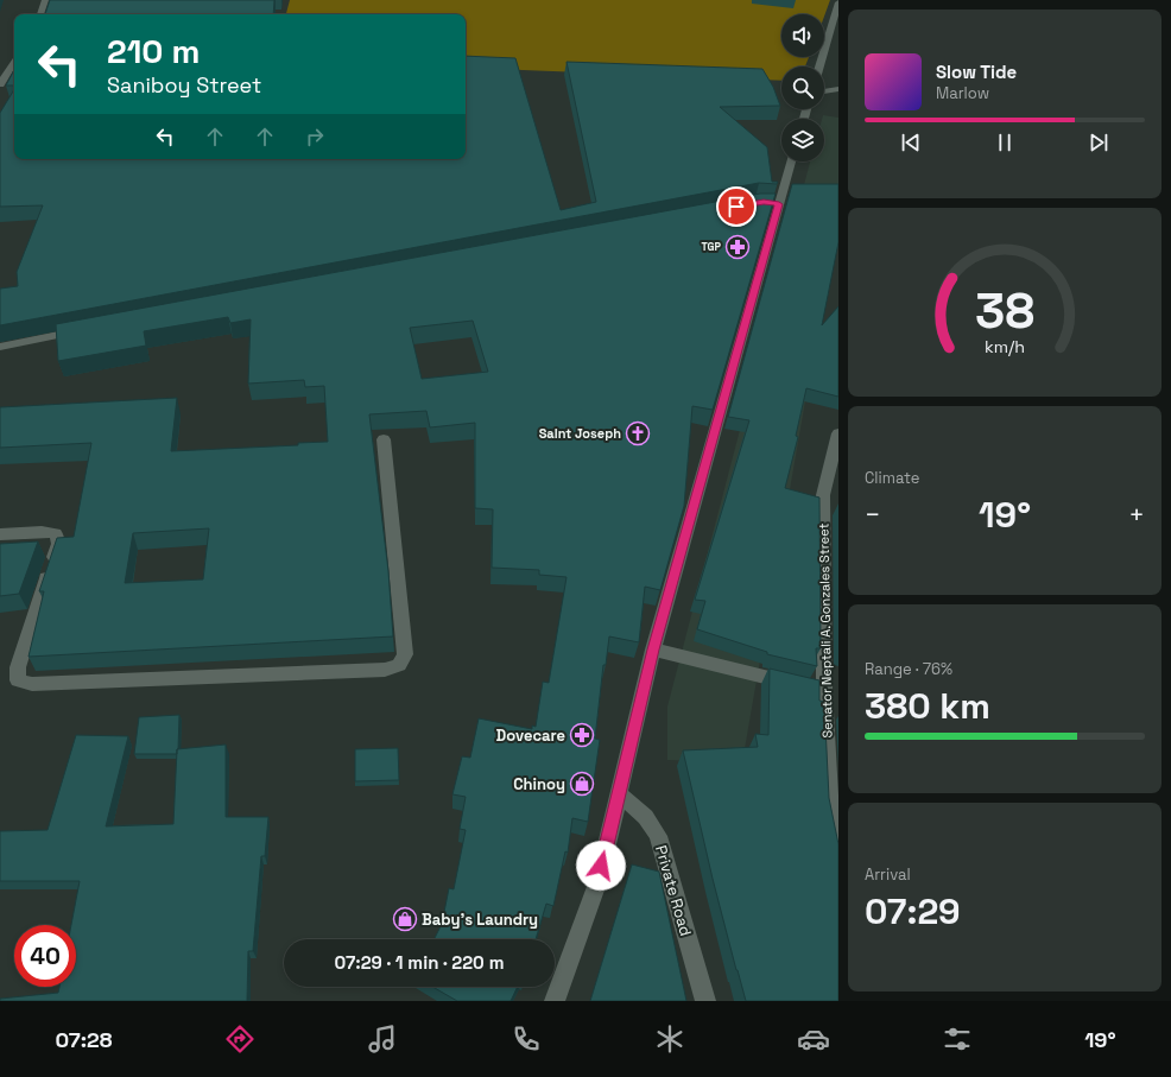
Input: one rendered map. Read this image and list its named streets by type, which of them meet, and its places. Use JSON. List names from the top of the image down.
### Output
{
  "streets": {
    "street": ["Senator Neptali A. Gonzales Street", "Private Road"]
  },
  "places": {
    "pharmacy": ["TGP", "Dovecare"],
    "church": ["Saint Joseph"],
    "shop": ["Chinoy", "Baby's Laundry"]
  },
  "page": {
    "turn": ["210 m", "Saniboy Street"],
    "song": ["Slow Tide", "Marlow"],
    "tile": [
      "Climate",
      ["Range · 76%", "380 km"],
      ["Arrival", "07:29"]
    ],
    "heat": ["−", "19°", "+"],
    "limit": "40",
    "trip": "07:29 · 1 min · 220 m",
    "tabs": ["07:28", "19°"],
    "gauge": ["38", "km/h"]
  }
}
